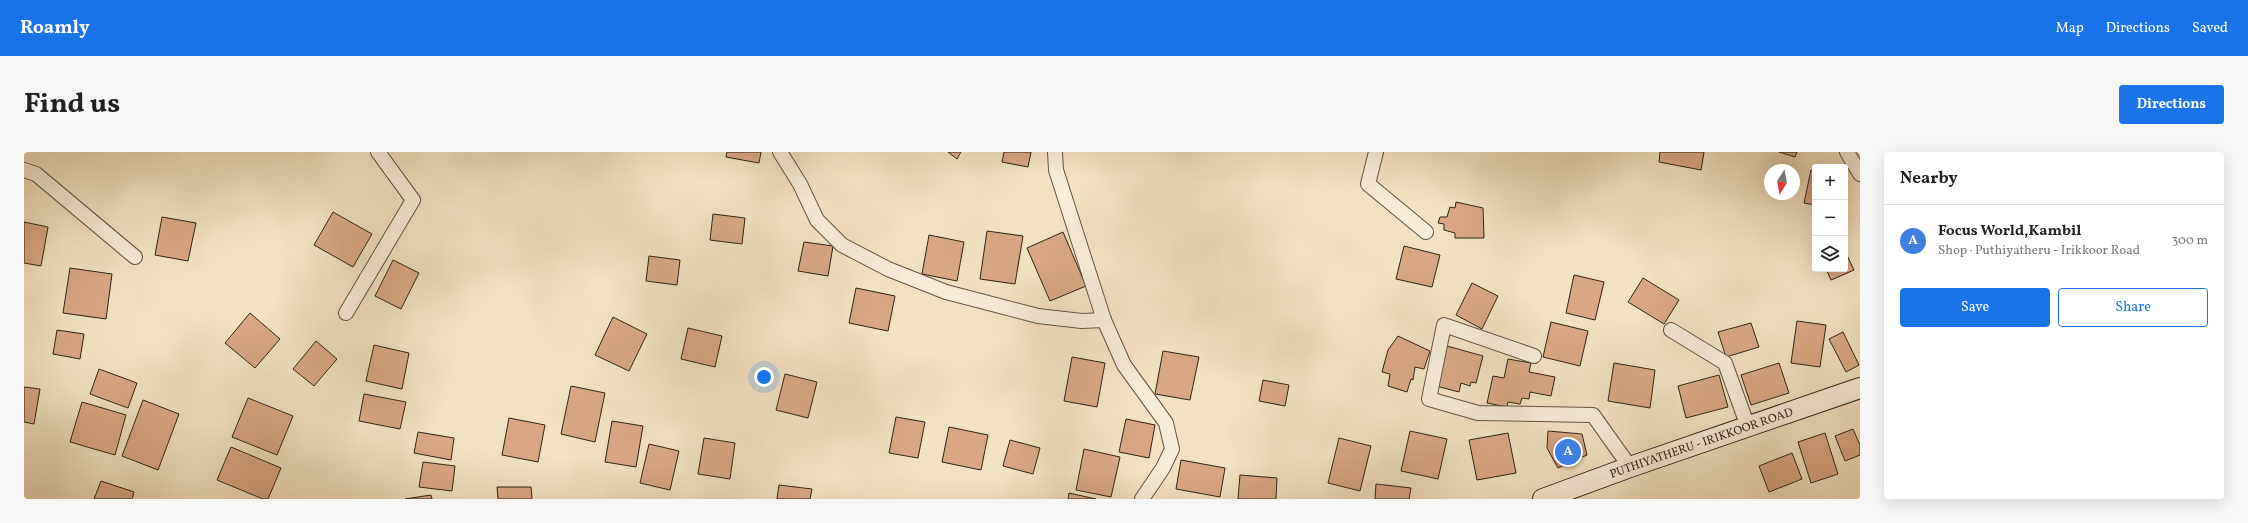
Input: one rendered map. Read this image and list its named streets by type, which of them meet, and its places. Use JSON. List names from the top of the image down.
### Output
{
  "streets": {
    "main road": ["PUTHIYATHERU - IRIKKOOR ROAD"]
  },
  "north": "bottom",
  "page": {
    "header": "Roamly",
    "nav": ["Map", "Directions", "Saved"],
    "title": "Find us",
    "buttons": [
      "Directions",
      ["Save", "Share"]
    ],
    "heading": "Nearby",
    "map_buttons": ["+", "−"],
    "list": [
      {
        "mark": "A",
        "name": "Focus World,Kambil",
        "note": "Shop · Puthiyatheru - Irikkoor Road",
        "value": "300 m"
      }
    ],
    "pins": "A"
  }
}
